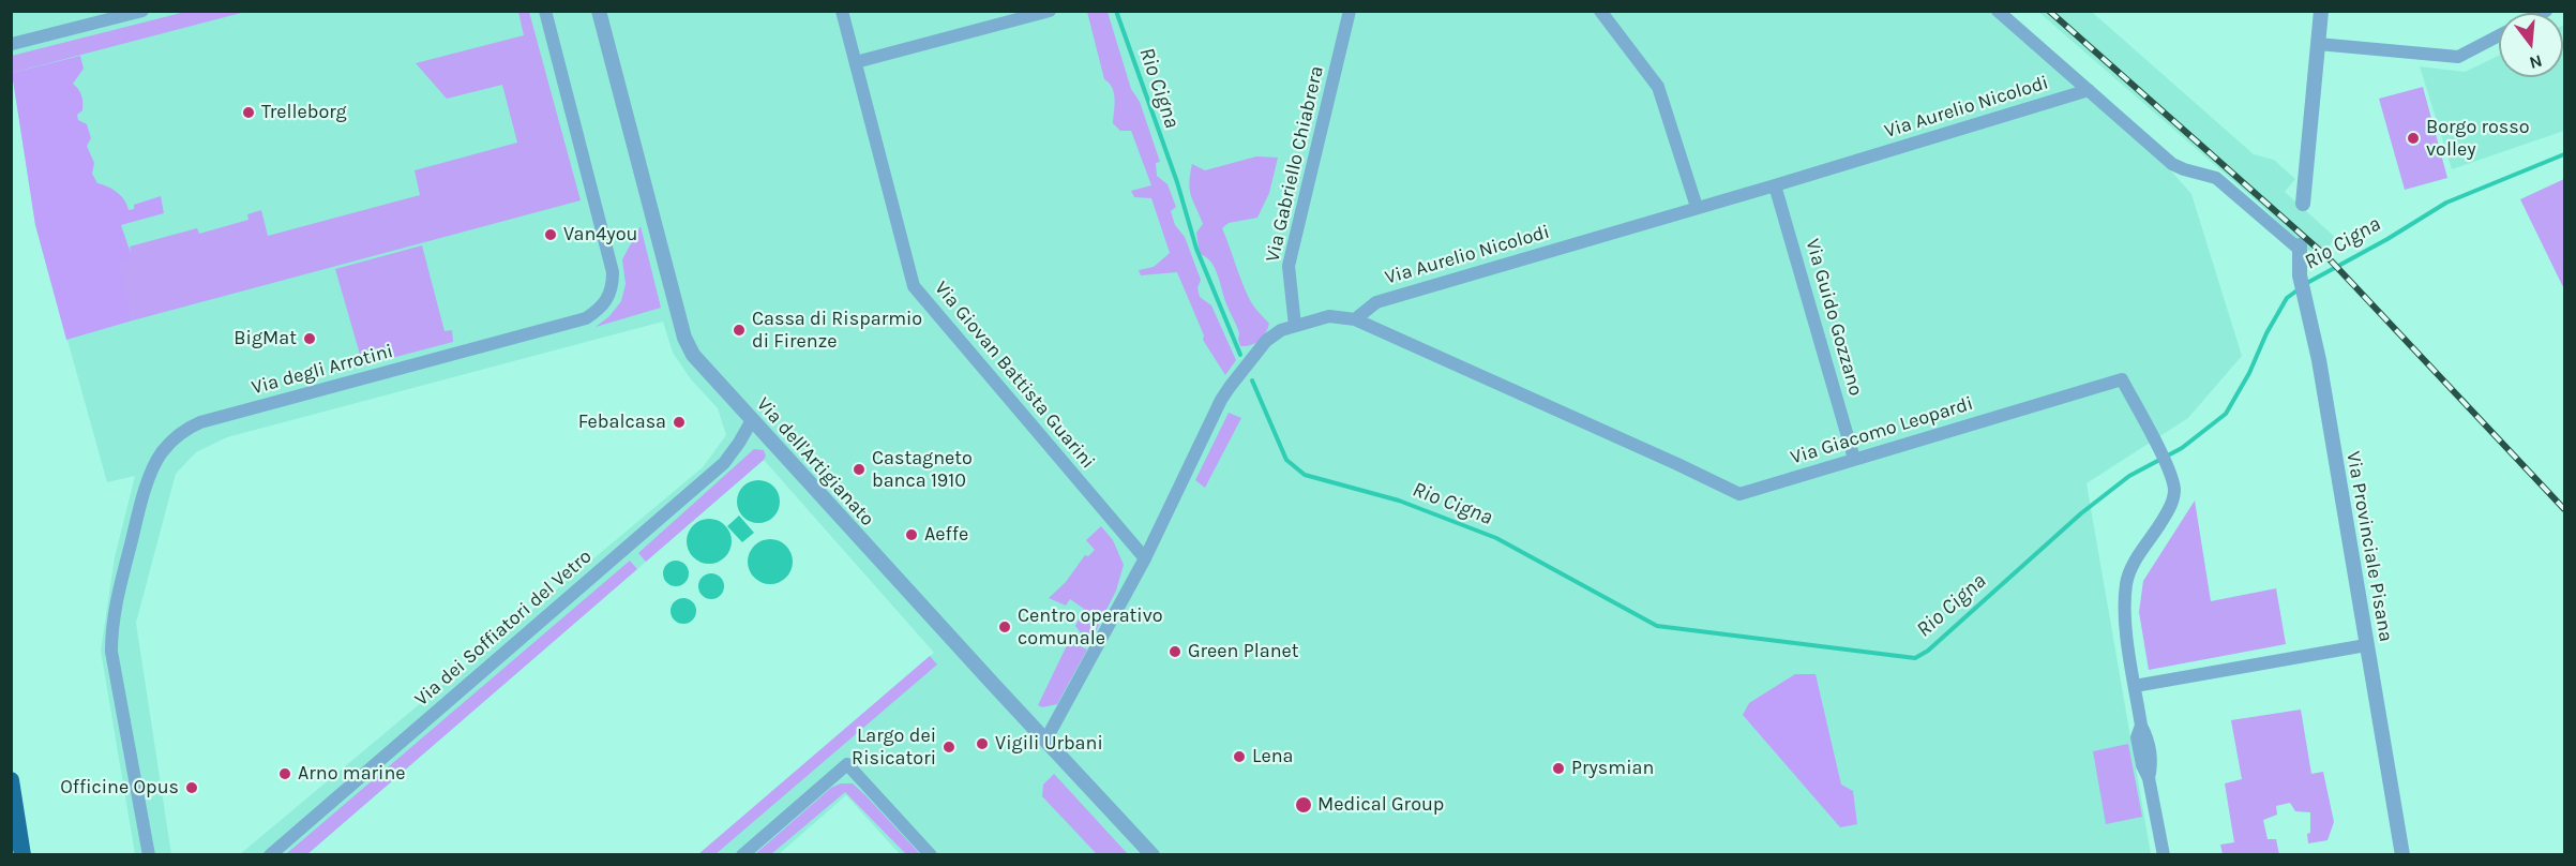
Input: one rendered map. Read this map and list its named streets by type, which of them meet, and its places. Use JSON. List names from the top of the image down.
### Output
{
  "streets": {
    "street": [
      "Via Aurelio Nicolodi",
      "Via Gabriello Chiabrera",
      "Via Guido Gozzano",
      "Via degli Arrotini",
      "Via Giovan Battista Guarini",
      "Via Giacomo Leopardi",
      "Via dell'Artigianato",
      "Via Provinciale Pisana",
      "Via dei Soffiatori del Vetro"
    ]
  },
  "crossings": [
    ["Via Aurelio Nicolodi", "Via Guido Gozzano"],
    ["Via Aurelio Nicolodi", "Via Giacomo Leopardi"],
    ["Via Guido Gozzano", "Via Giacomo Leopardi"],
    ["Via dell'Artigianato", "Via dei Soffiatori del Vetro"]
  ],
  "water": ["Rio Cigna"],
  "places": [
    "Trelleborg",
    "Borgo rosso volley",
    "Van4you",
    "Cassa di Risparmio di Firenze",
    "BigMat",
    "Febalcasa",
    "Castagneto banca 1910",
    "Aeffe",
    "Centro operativo comunale",
    "Green Planet",
    "Vigili Urbani",
    "Largo dei Risicatori",
    "Lena",
    "Prysmian",
    "Arno marine",
    "Officine Opus",
    "Medical Group"
  ],
  "north": "bottom"
}
